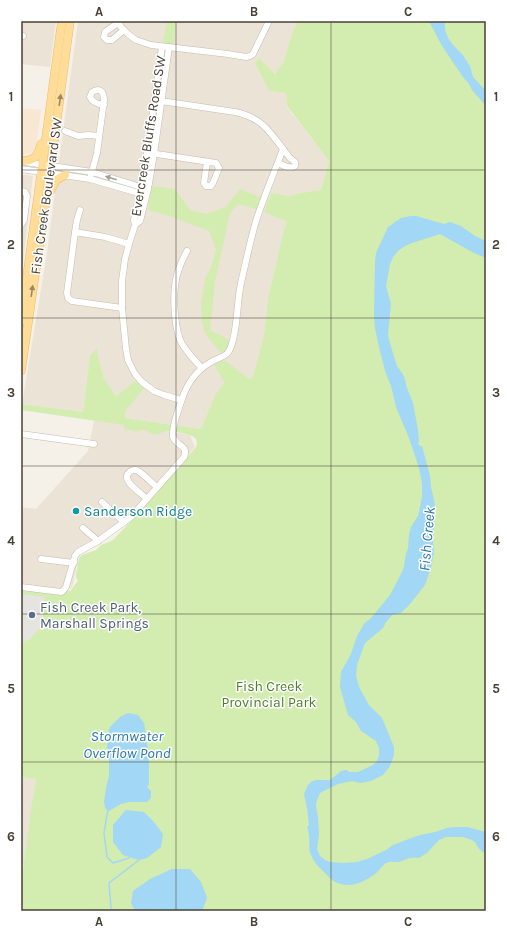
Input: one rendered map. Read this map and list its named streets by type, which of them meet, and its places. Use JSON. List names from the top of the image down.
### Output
{
  "streets": {
    "main road": ["Fish Creek Boulevard SW"],
    "street": ["Evercreek Bluffs Road SW"]
  },
  "water": ["Fish Creek", "Stormwater Overflow Pond"],
  "parks": ["Fish Creek Provincial Park"],
  "places": ["Sanderson Ridge", "Fish Creek Park, Marshall Springs"],
  "grid": {
    "columns": ["A", "B", "C"],
    "rows": [
      "1",
      "2",
      "3",
      "4",
      "5",
      "6"
    ]
  }
}
